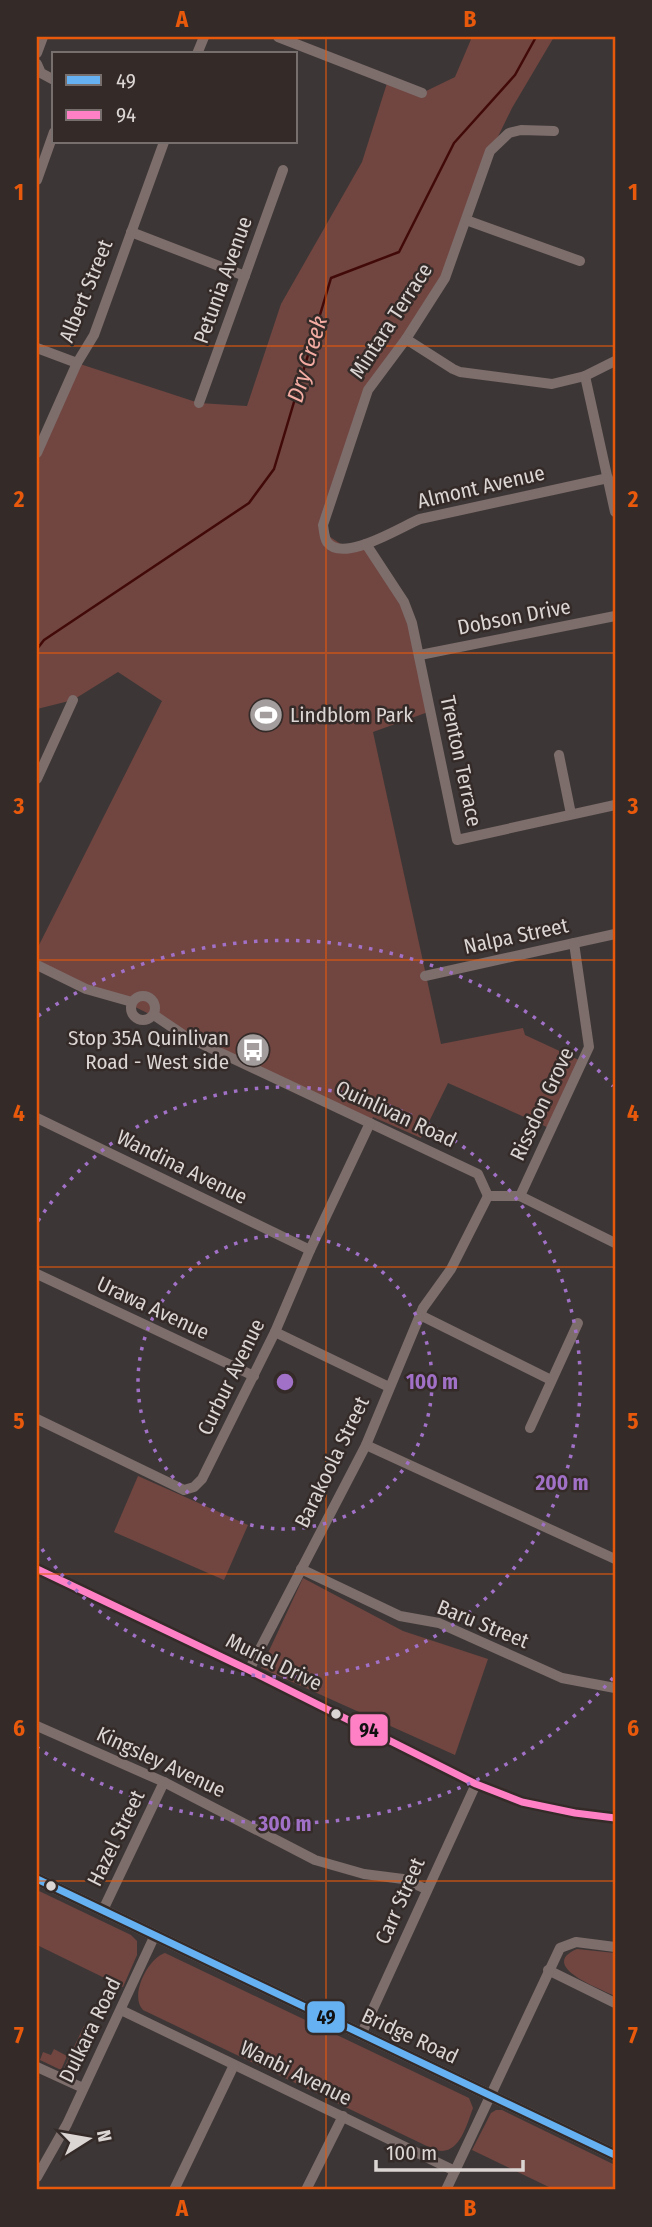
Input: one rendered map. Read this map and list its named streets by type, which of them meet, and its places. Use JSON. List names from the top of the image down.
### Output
{
  "streets": {
    "main road": ["Bridge Road"],
    "street": [
      "Petunia Avenue",
      "Albert Street",
      "Mintara Terrace",
      "Almont Avenue",
      "Dobson Drive",
      "Trenton Terrace",
      "Nalpa Street",
      "Rissdon Grove",
      "Quinlivan Road",
      "Wandina Avenue",
      "Urawa Avenue",
      "Curbur Avenue",
      "Barakoola Street",
      "Baru Street",
      "Muriel Drive",
      "Kingsley Avenue",
      "Hazel Street",
      "Carr Street",
      "Dulkara Road",
      "Wanbi Avenue"
    ]
  },
  "crossings": [
    ["Mintara Terrace", "Almont Avenue"],
    ["Mintara Terrace", "Trenton Terrace"],
    ["Almont Avenue", "Trenton Terrace"],
    ["Dobson Drive", "Trenton Terrace"],
    ["Nalpa Street", "Rissdon Grove"],
    ["Quinlivan Road", "Curbur Avenue"],
    ["Quinlivan Road", "Barakoola Street"],
    ["Wandina Avenue", "Curbur Avenue"],
    ["Urawa Avenue", "Curbur Avenue"],
    ["Barakoola Street", "Baru Street"],
    ["Barakoola Street", "Muriel Drive"],
    ["Muriel Drive", "Carr Street"],
    ["Kingsley Avenue", "Hazel Street"],
    ["Kingsley Avenue", "Carr Street"],
    ["Hazel Street", "Bridge Road"],
    ["Carr Street", "Bridge Road"],
    ["Dulkara Road", "Bridge Road"],
    ["Dulkara Road", "Wanbi Avenue"]
  ],
  "water": ["Dry Creek"],
  "places": {
    "sports": ["Lindblom Park"],
    "bus stop": ["Stop 35A Quinlivan Road - West side"]
  },
  "lines": ["transit line 94", "transit line 49"],
  "legend": ["49", "94"],
  "scale_bar": "100 m",
  "north": "right",
  "grid": {
    "columns": ["A", "B"],
    "rows": [
      "1",
      "2",
      "3",
      "4",
      "5",
      "6",
      "7"
    ]
  },
  "rings": ["100 m", "200 m", "300 m"]
}
